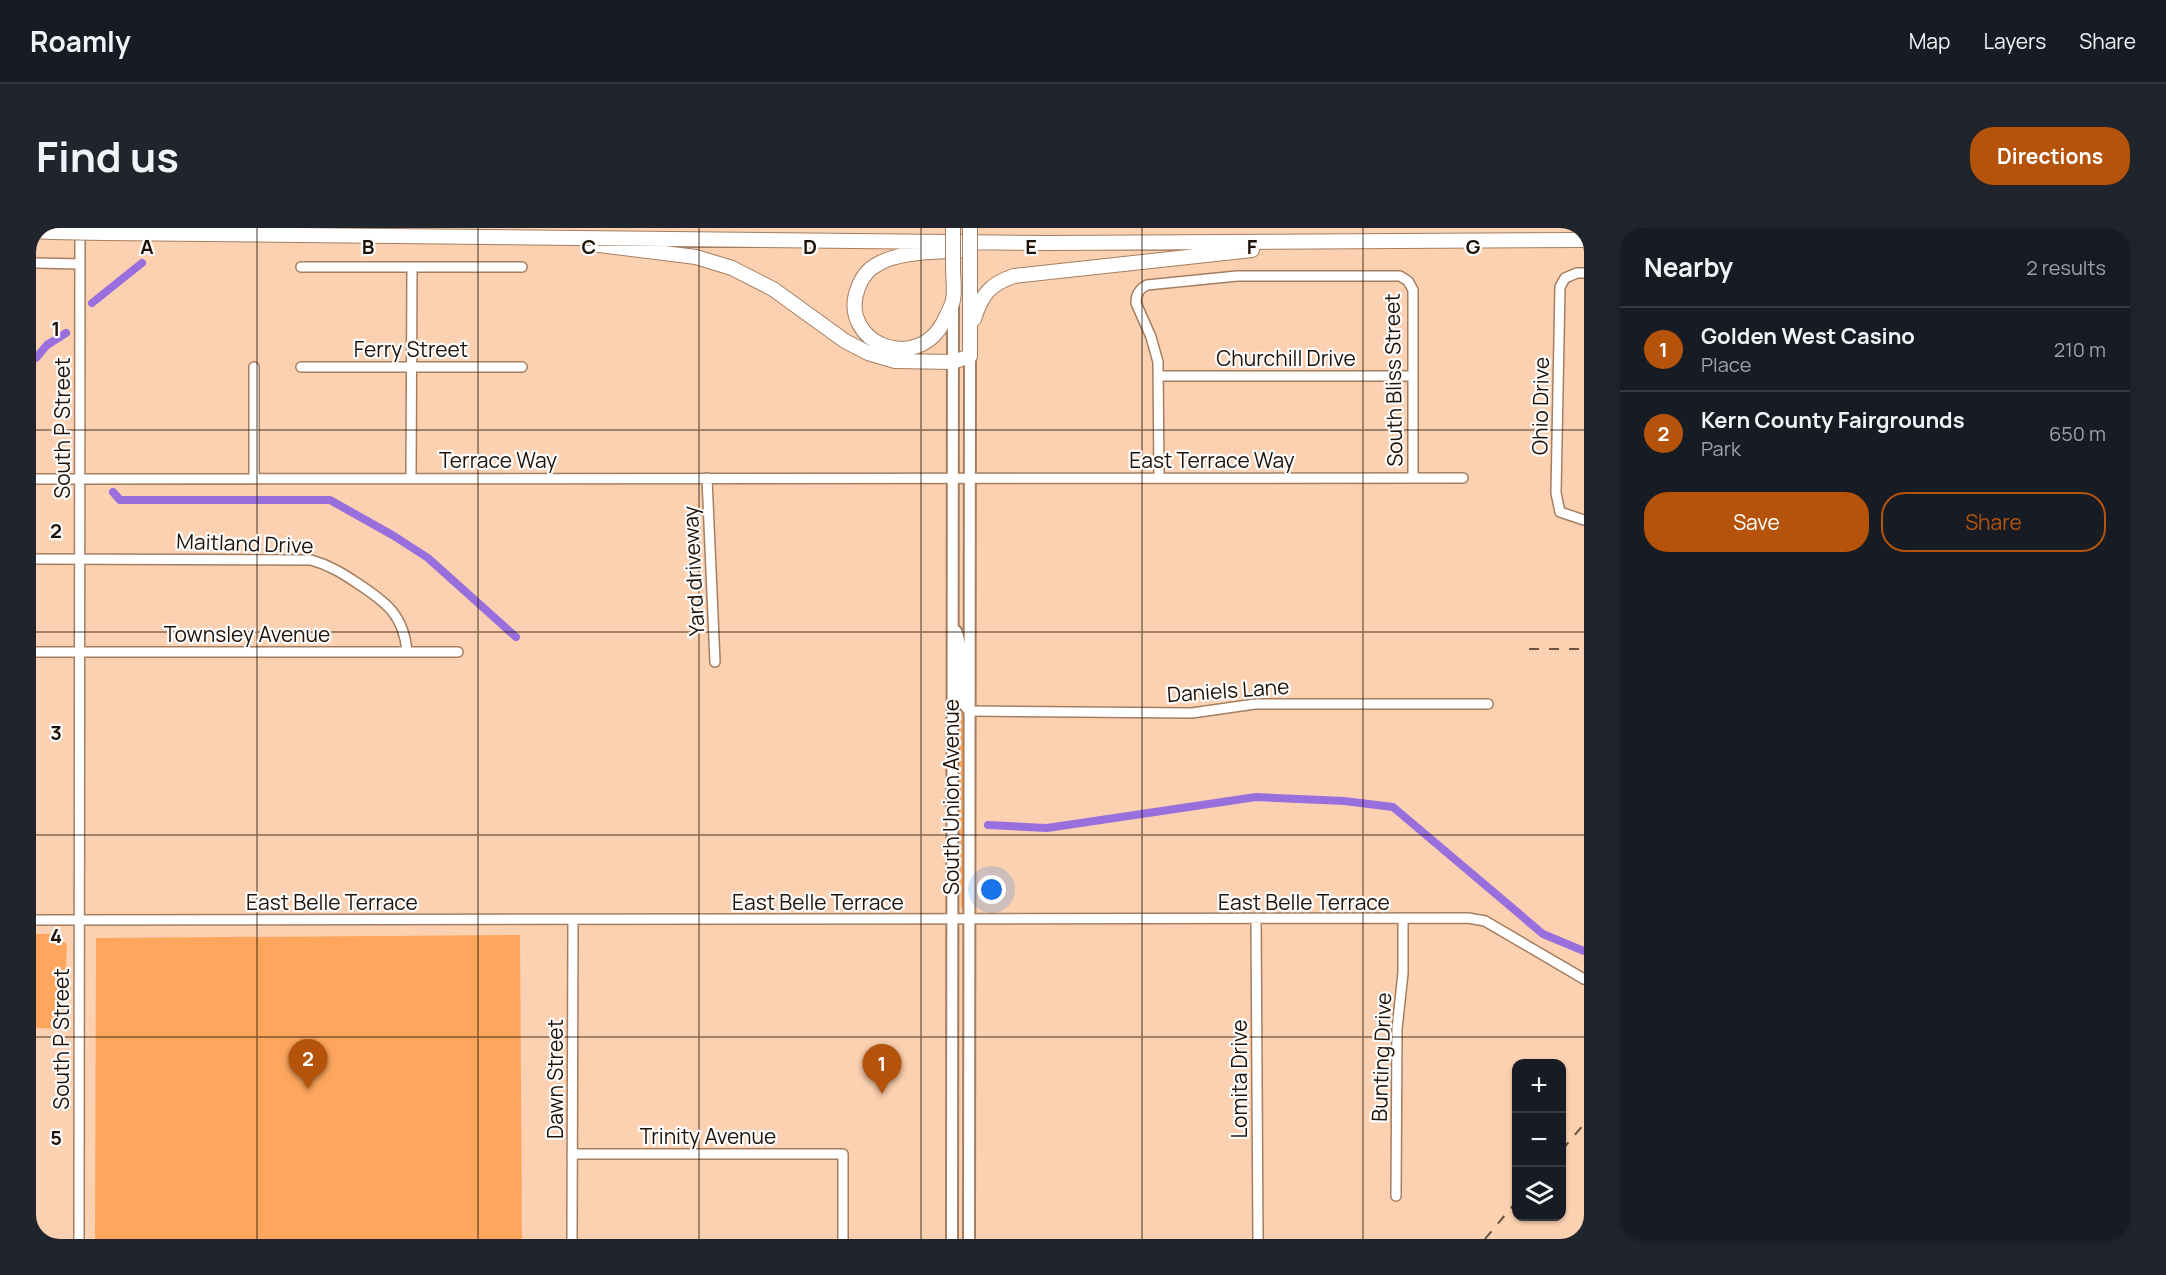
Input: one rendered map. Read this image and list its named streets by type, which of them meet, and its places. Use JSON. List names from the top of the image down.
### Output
{
  "streets": {
    "main road": ["South Union Avenue"],
    "street": [
      "Ferry Street",
      "Churchill Drive",
      "South Bliss Street",
      "Ohio Drive",
      "South P Street",
      "Terrace Way",
      "East Terrace Way",
      "Maitland Drive",
      "Yard driveway",
      "Townsley Avenue",
      "Daniels Lane",
      "East Belle Terrace",
      "Bunting Drive",
      "Dawn Street",
      "Lomita Drive",
      "Trinity Avenue"
    ]
  },
  "crossings": [
    ["Churchill Drive", "South Bliss Street"],
    ["South Bliss Street", "East Terrace Way"],
    ["South P Street", "Terrace Way"],
    ["South P Street", "Maitland Drive"],
    ["South P Street", "Townsley Avenue"],
    ["South P Street", "East Belle Terrace"],
    ["Terrace Way", "East Terrace Way"],
    ["Terrace Way", "Yard driveway"],
    ["Terrace Way", "South Union Avenue"],
    ["East Terrace Way", "South Union Avenue"],
    ["Maitland Drive", "Townsley Avenue"],
    ["Daniels Lane", "South Union Avenue"],
    ["South Union Avenue", "East Belle Terrace"],
    ["East Belle Terrace", "Bunting Drive"],
    ["East Belle Terrace", "Dawn Street"],
    ["East Belle Terrace", "Lomita Drive"],
    ["Dawn Street", "Trinity Avenue"]
  ],
  "page": {
    "header": "Roamly",
    "nav": ["Map", "Layers", "Share"],
    "title": "Find us",
    "buttons": [
      "Directions",
      ["Save", "Share"]
    ],
    "heading": ["Nearby", "2 results"],
    "list": [
      {
        "mark": "1",
        "name": "Golden West Casino",
        "note": "Place",
        "value": "210 m"
      },
      {
        "mark": "2",
        "name": "Kern County Fairgrounds",
        "note": "Park",
        "value": "650 m"
      }
    ],
    "pins": ["2", "1"],
    "map_buttons": ["+", "−"]
  },
  "grid": {
    "columns": [
      "A",
      "B",
      "C",
      "D",
      "E",
      "F",
      "G"
    ],
    "rows": [
      "1",
      "2",
      "3",
      "4",
      "5"
    ]
  }
}
